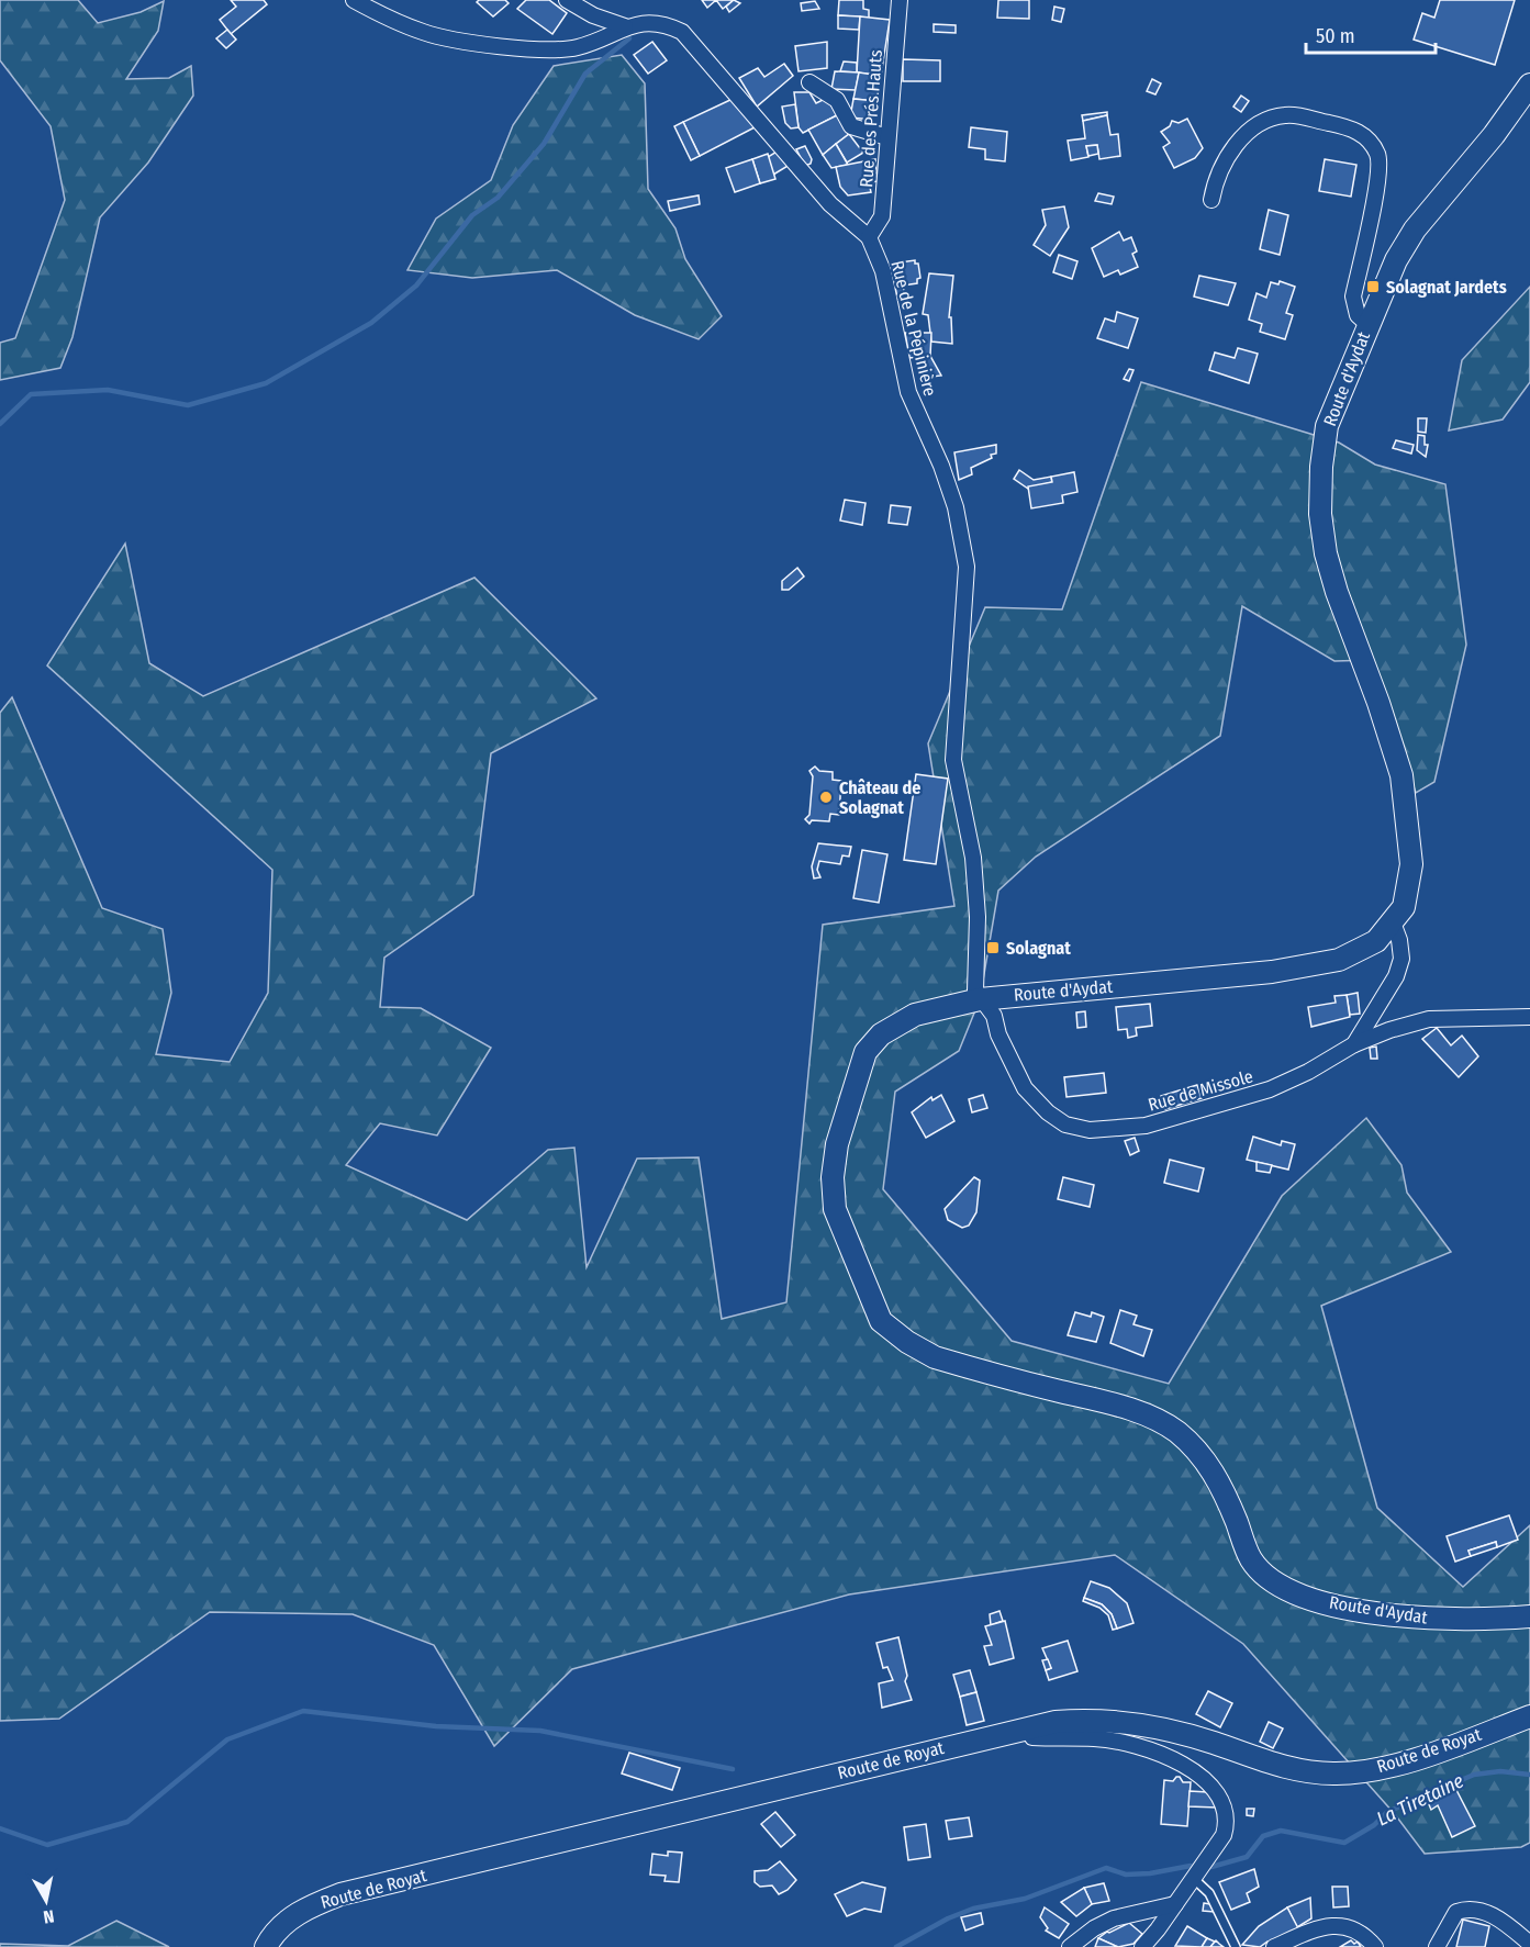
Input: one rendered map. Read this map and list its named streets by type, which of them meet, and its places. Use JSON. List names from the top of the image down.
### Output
{
  "streets": {
    "main road": ["Route d'Aydat", "Route de Royat"],
    "street": ["Rue des Prés Hauts", "Rue de la Pépinière", "Rue de Missole"]
  },
  "crossings": [
    ["Rue des Prés Hauts", "Rue de la Pépinière"],
    ["Rue de la Pépinière", "Route d'Aydat"],
    ["Rue de la Pépinière", "Rue de Missole"],
    ["Route d'Aydat", "Rue de Missole"]
  ],
  "water": ["La Tiretaine"],
  "places": {
    "transit": ["Solagnat Jardets", "Solagnat"],
    "other": ["Château de Solagnat"]
  },
  "scale_bar": "50 m",
  "north": "bottom"
}
